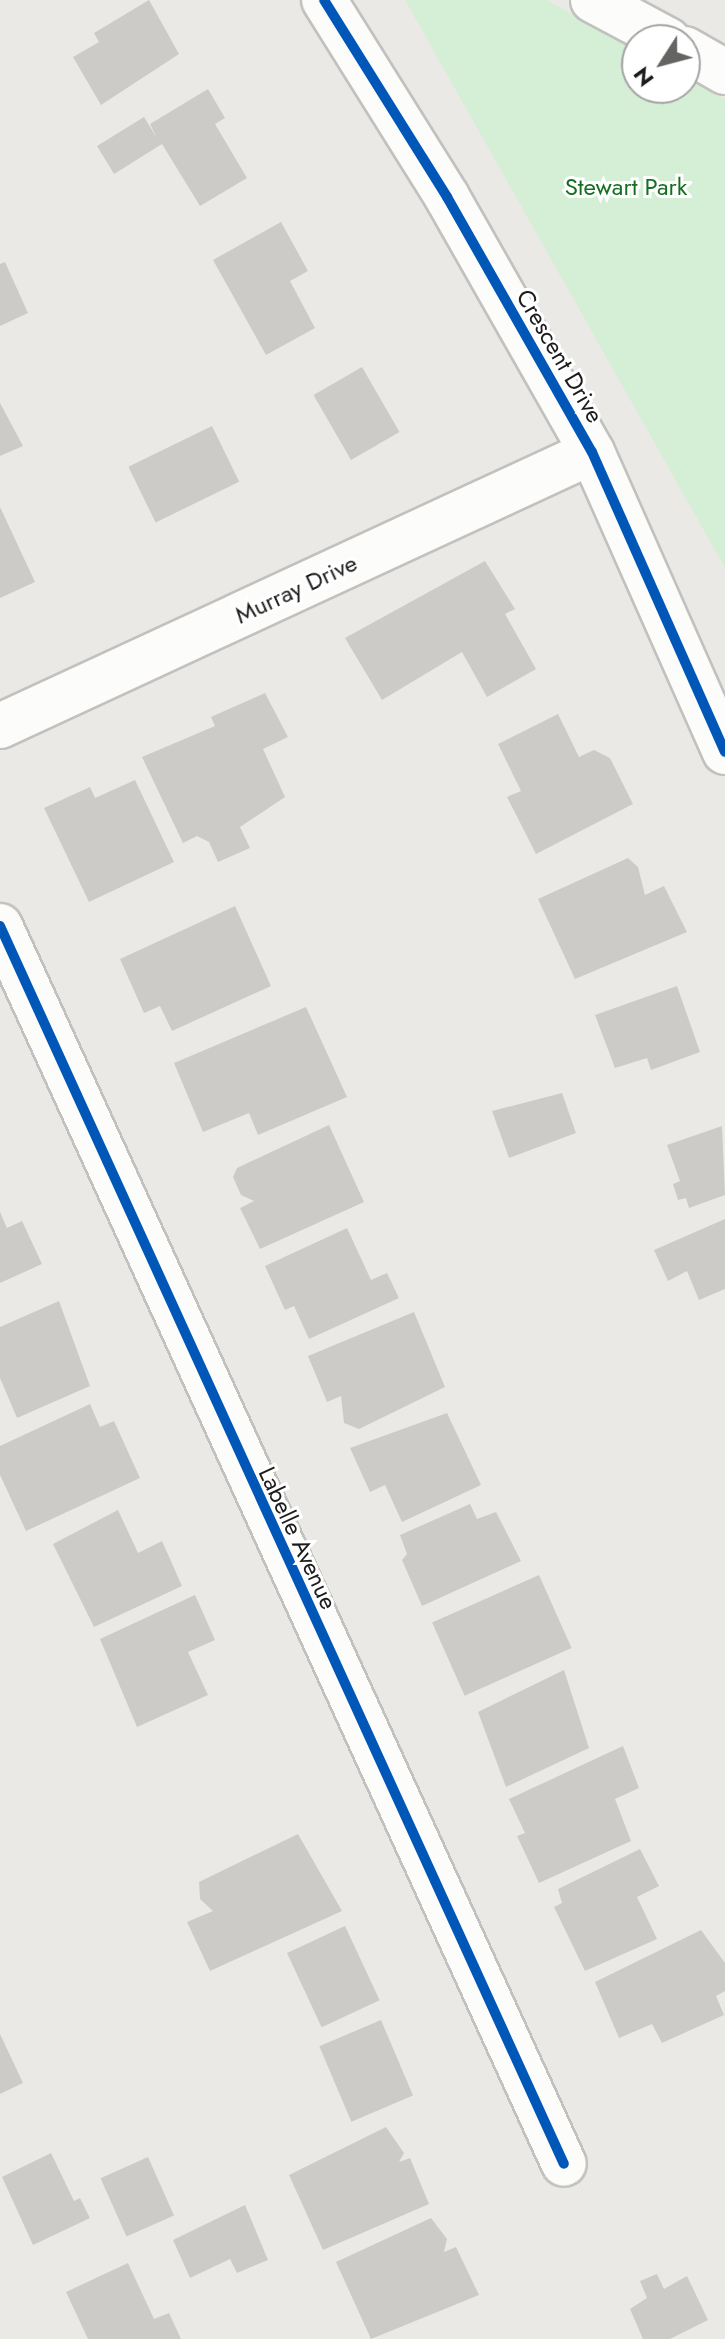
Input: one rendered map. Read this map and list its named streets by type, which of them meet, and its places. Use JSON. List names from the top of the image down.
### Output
{
  "streets": {
    "street": ["Crescent Drive", "Murray Drive", "Labelle Avenue"]
  },
  "crossings": [
    ["Crescent Drive", "Murray Drive"]
  ],
  "parks": ["Stewart Park"],
  "north": "bottom left"
}
